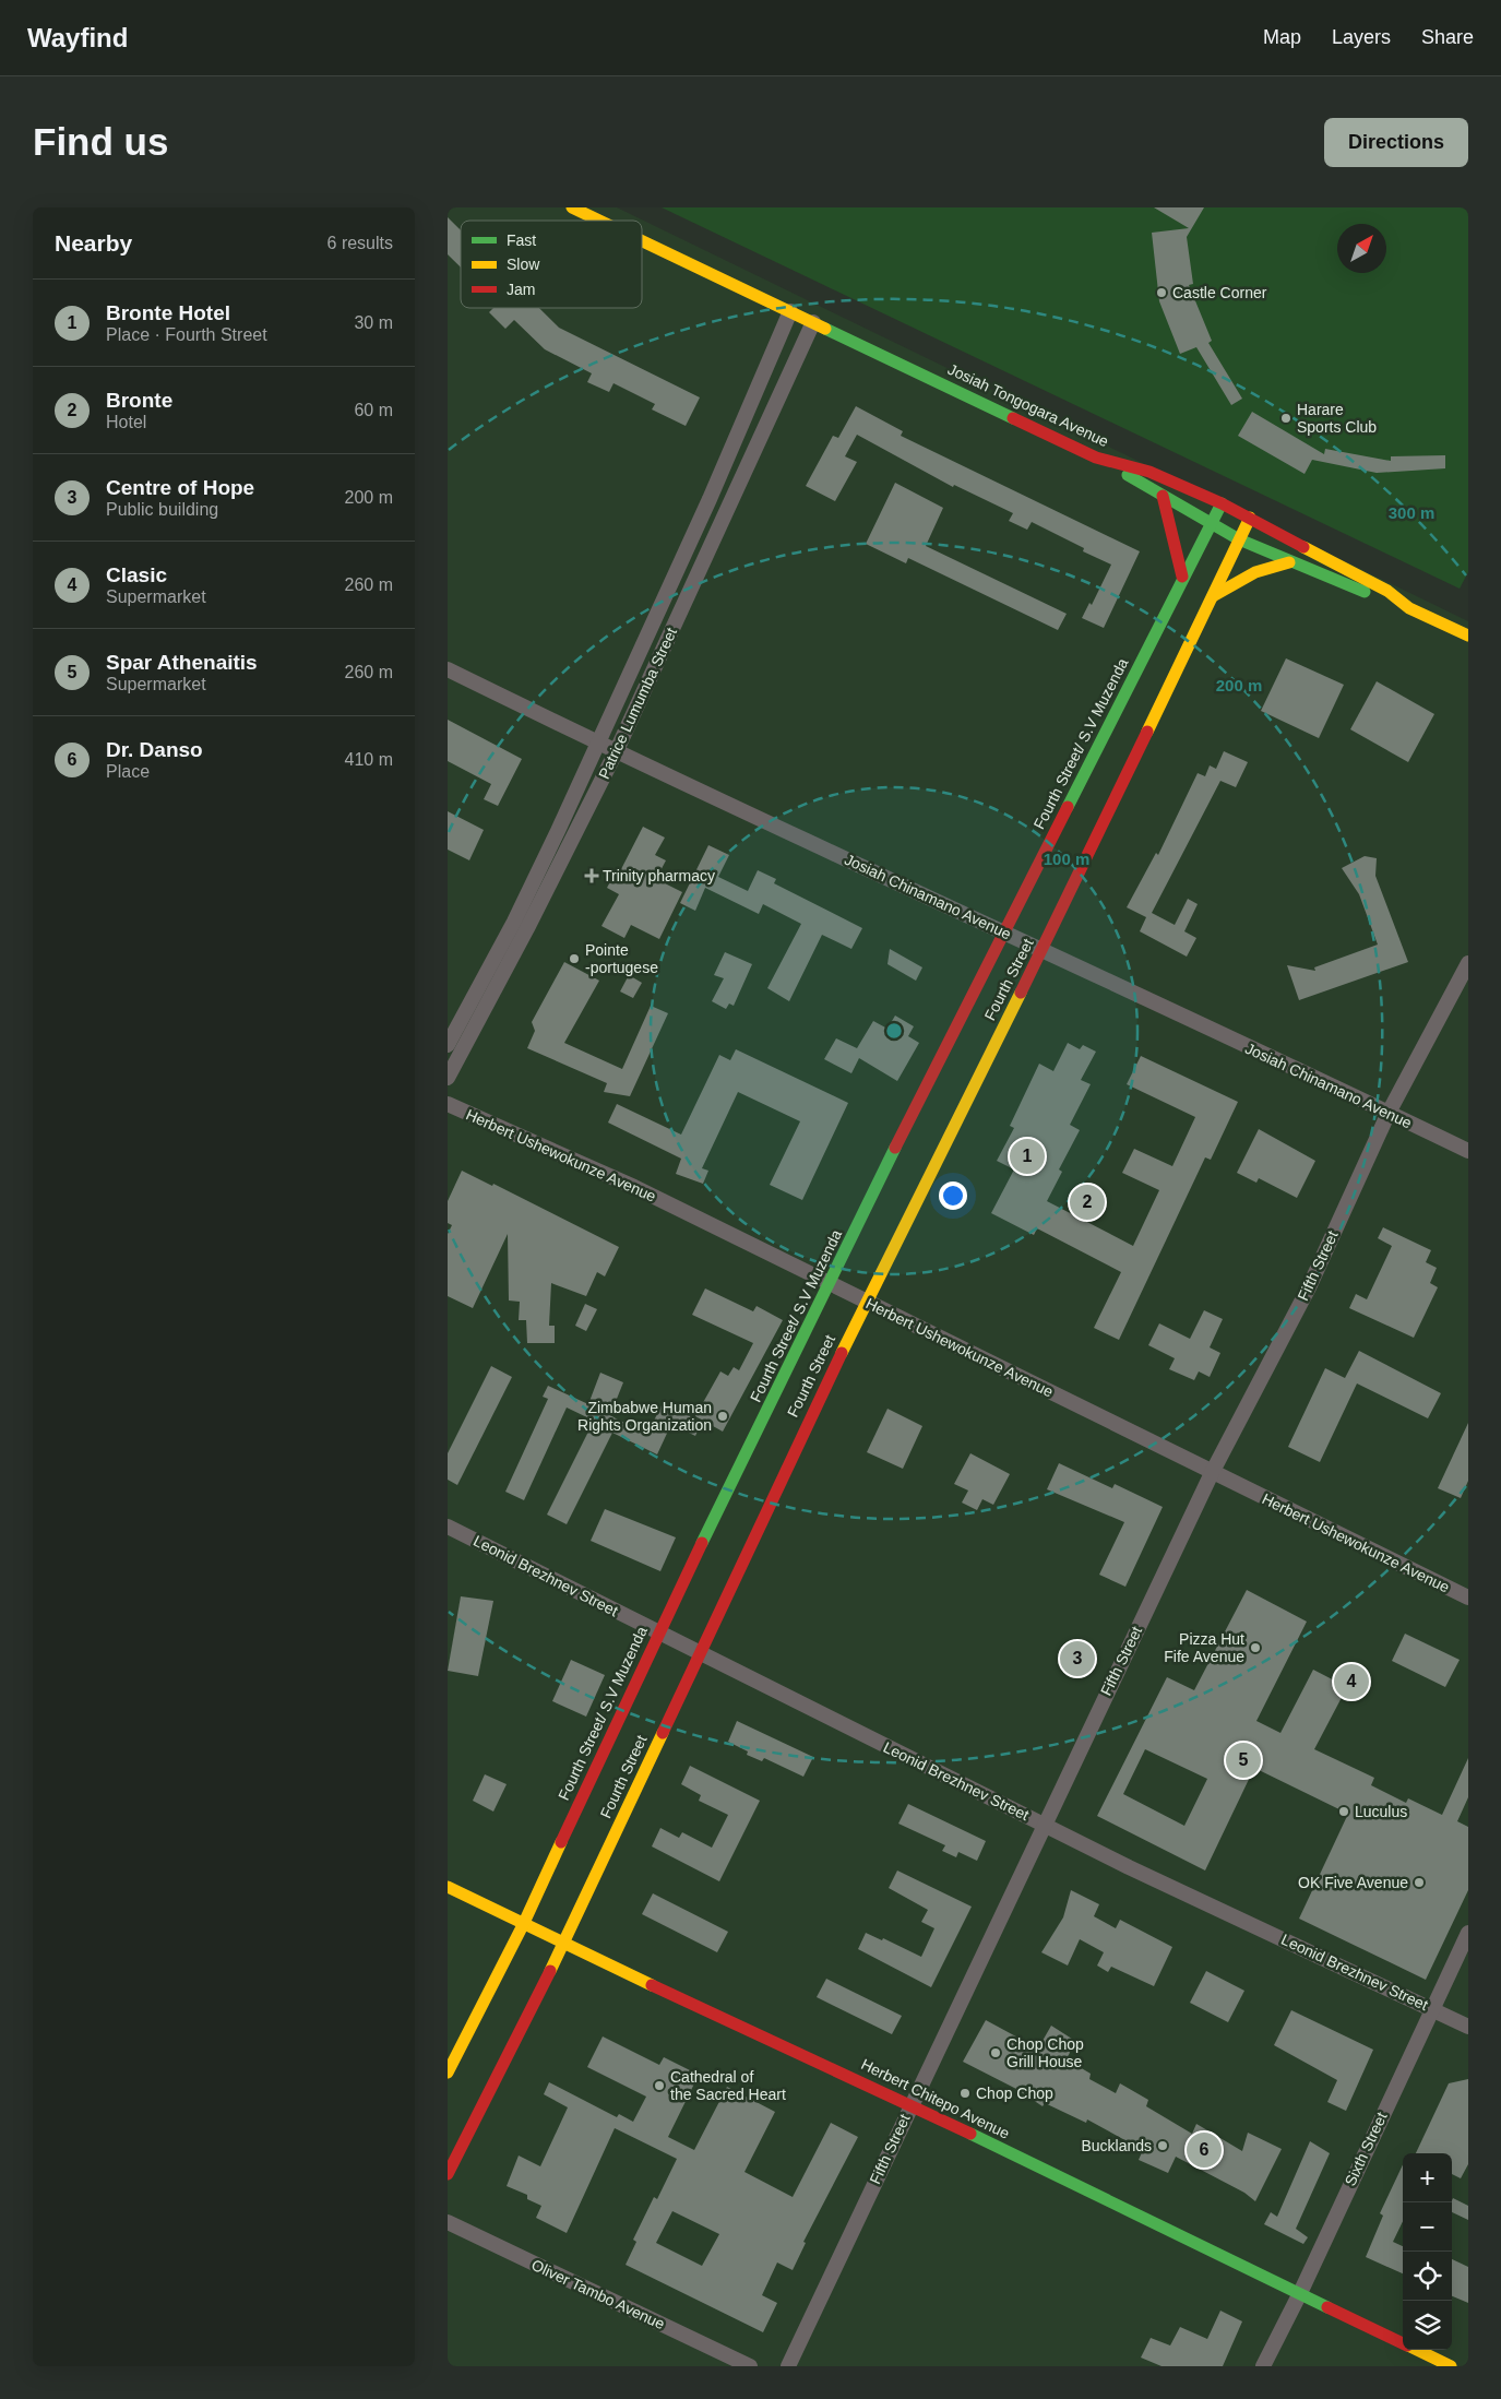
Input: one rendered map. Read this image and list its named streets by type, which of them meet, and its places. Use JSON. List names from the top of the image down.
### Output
{
  "streets": {
    "main road": [
      "Josiah Tongogara Avenue",
      "Fourth Street/ S.V Muzenda",
      "Fourth Street",
      "Herbert Chitepo Avenue"
    ],
    "street": [
      "Patrice Lumumba Street",
      "Josiah Chinamano Avenue",
      "Herbert Ushewokunze Avenue",
      "Fifth Street",
      "Leonid Brezhnev Street",
      "Sixth Street",
      "Oliver Tambo Avenue"
    ]
  },
  "crossings": [
    ["Josiah Tongogara Avenue", "Patrice Lumumba Street"],
    ["Josiah Tongogara Avenue", "Fourth Street"],
    ["Patrice Lumumba Street", "Josiah Chinamano Avenue"],
    ["Fourth Street/ S.V Muzenda", "Josiah Chinamano Avenue"],
    ["Fourth Street/ S.V Muzenda", "Herbert Ushewokunze Avenue"],
    ["Fourth Street/ S.V Muzenda", "Leonid Brezhnev Street"],
    ["Fourth Street/ S.V Muzenda", "Herbert Chitepo Avenue"],
    ["Josiah Chinamano Avenue", "Fourth Street"],
    ["Josiah Chinamano Avenue", "Fifth Street"],
    ["Fourth Street", "Herbert Ushewokunze Avenue"],
    ["Fourth Street", "Leonid Brezhnev Street"],
    ["Fourth Street", "Herbert Chitepo Avenue"],
    ["Herbert Ushewokunze Avenue", "Fifth Street"],
    ["Fifth Street", "Leonid Brezhnev Street"],
    ["Fifth Street", "Herbert Chitepo Avenue"],
    ["Leonid Brezhnev Street", "Sixth Street"],
    ["Herbert Chitepo Avenue", "Sixth Street"]
  ],
  "places": {
    "other": [
      "Castle Corner",
      "Harare Sports Club",
      "Pointe -portugese",
      "Zimbabwe Human Rights Organization",
      "Pizza Hut Fife Avenue",
      "Luculus",
      "OK Five Avenue",
      "Chop Chop Grill House",
      "Cathedral of the Sacred Heart",
      "Chop Chop",
      "Bucklands"
    ],
    "health": ["Trinity pharmacy"]
  },
  "legend": ["Fast", "Slow", "Jam"],
  "north": "top right",
  "page": {
    "header": "Wayfind",
    "nav": ["Map", "Layers", "Share"],
    "buttons": "Directions",
    "title": "Find us",
    "heading": ["Nearby", "6 results"],
    "list": [
      {
        "mark": "1",
        "name": "Bronte Hotel",
        "note": "Place · Fourth Street",
        "value": "30 m"
      },
      {
        "mark": "2",
        "name": "Bronte",
        "note": "Hotel",
        "value": "60 m"
      },
      {
        "mark": "3",
        "name": "Centre of Hope",
        "note": "Public building",
        "value": "200 m"
      },
      {
        "mark": "4",
        "name": "Clasic",
        "note": "Supermarket",
        "value": "260 m"
      },
      {
        "mark": "5",
        "name": "Spar Athenaitis",
        "note": "Supermarket",
        "value": "260 m"
      },
      {
        "mark": "6",
        "name": "Dr. Danso",
        "note": "Place",
        "value": "410 m"
      }
    ],
    "pins": [
      "1",
      "2",
      "3",
      "4",
      "5",
      "6"
    ],
    "map_buttons": ["+", "−"]
  },
  "rings": ["300 m", "200 m", "100 m"]
}
